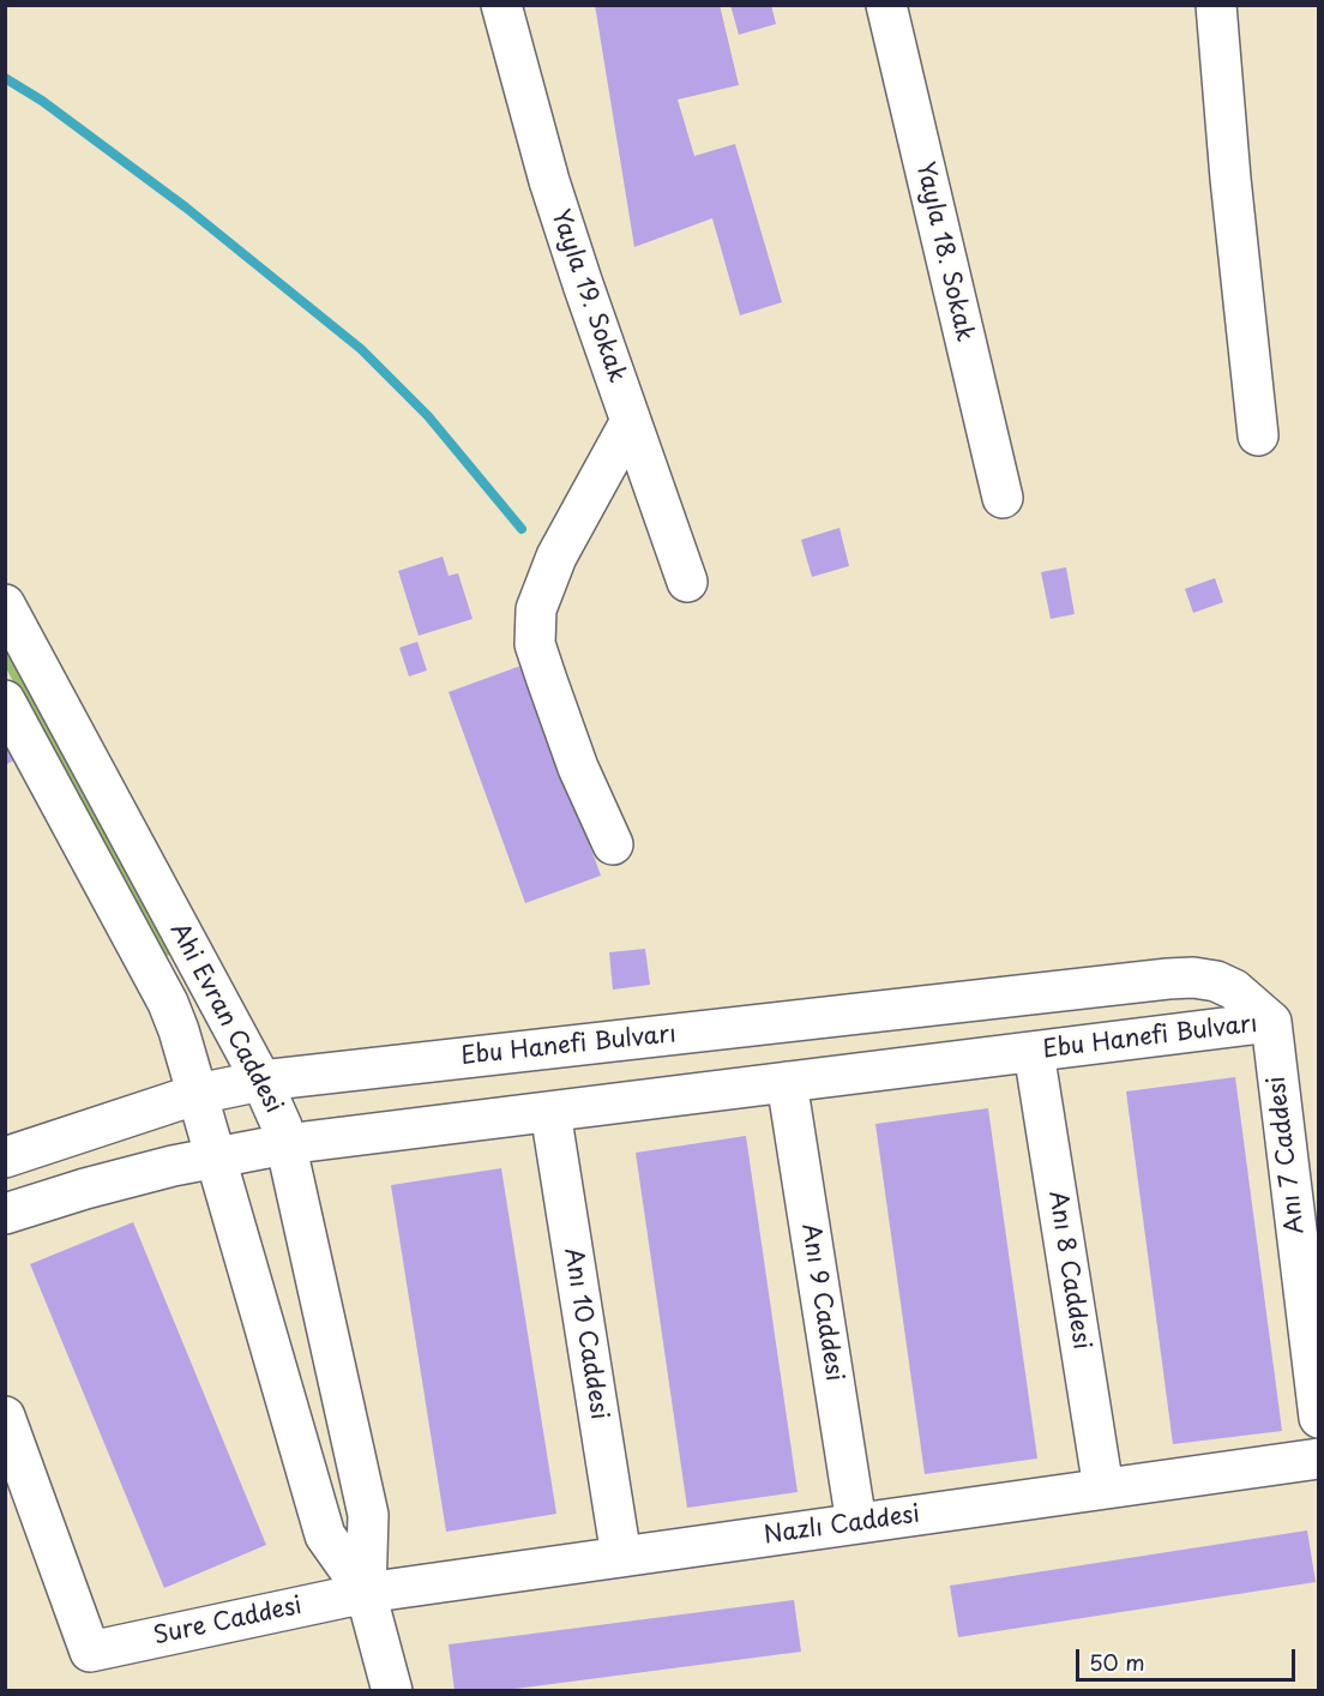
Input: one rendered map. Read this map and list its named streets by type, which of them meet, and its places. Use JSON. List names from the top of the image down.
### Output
{
  "streets": {
    "street": [
      "Yayla 18. Sokak",
      "Yayla 19. Sokak",
      "Ahi Evran Caddesi",
      "Ebu Hanefi Bulvarı",
      "Anı 7 Caddesi",
      "Anı 8 Caddesi",
      "Anı 9 Caddesi",
      "Anı 10 Caddesi",
      "Nazlı Caddesi",
      "Sure Caddesi"
    ]
  },
  "crossings": [
    ["Ahi Evran Caddesi", "Ebu Hanefi Bulvarı"],
    ["Ahi Evran Caddesi", "Nazlı Caddesi"],
    ["Ahi Evran Caddesi", "Sure Caddesi"],
    ["Ebu Hanefi Bulvarı", "Anı 7 Caddesi"],
    ["Ebu Hanefi Bulvarı", "Anı 8 Caddesi"],
    ["Ebu Hanefi Bulvarı", "Anı 9 Caddesi"],
    ["Ebu Hanefi Bulvarı", "Anı 10 Caddesi"],
    ["Anı 8 Caddesi", "Nazlı Caddesi"],
    ["Anı 9 Caddesi", "Nazlı Caddesi"],
    ["Anı 10 Caddesi", "Nazlı Caddesi"],
    ["Nazlı Caddesi", "Sure Caddesi"]
  ],
  "scale_bar": "50 m"
}
